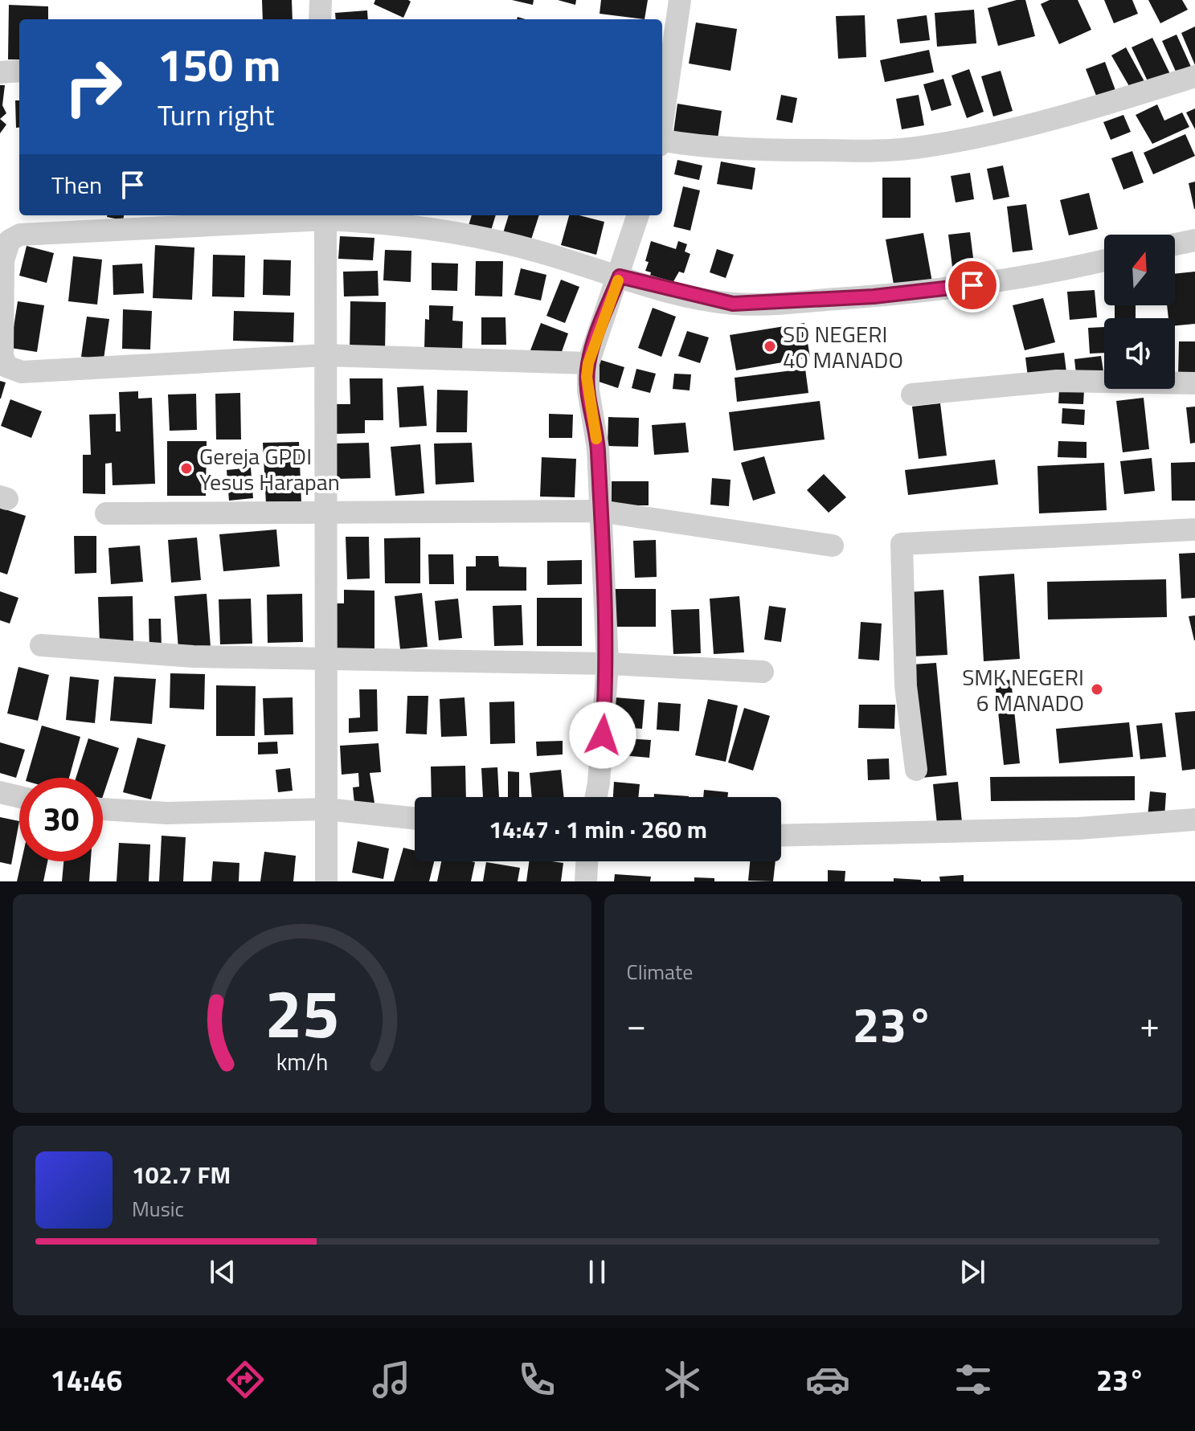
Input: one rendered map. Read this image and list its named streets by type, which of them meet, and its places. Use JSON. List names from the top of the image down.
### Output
{
  "places": ["SD NEGERI 40 MANADO", "Gereja GPDI Yesus Harapan", "SMK NEGERI 6 MANADO"],
  "north": "top",
  "page": {
    "turn": ["150 m", "Turn right"],
    "then": "Then",
    "limit": "30",
    "trip": "14:47 · 1 min · 260 m",
    "tile": "Climate",
    "heat": ["−", "23°", "+"],
    "song": ["102.7 FM", "Music"],
    "tabs": ["14:46", "23°"],
    "gauge": ["25", "km/h"]
  }
}
